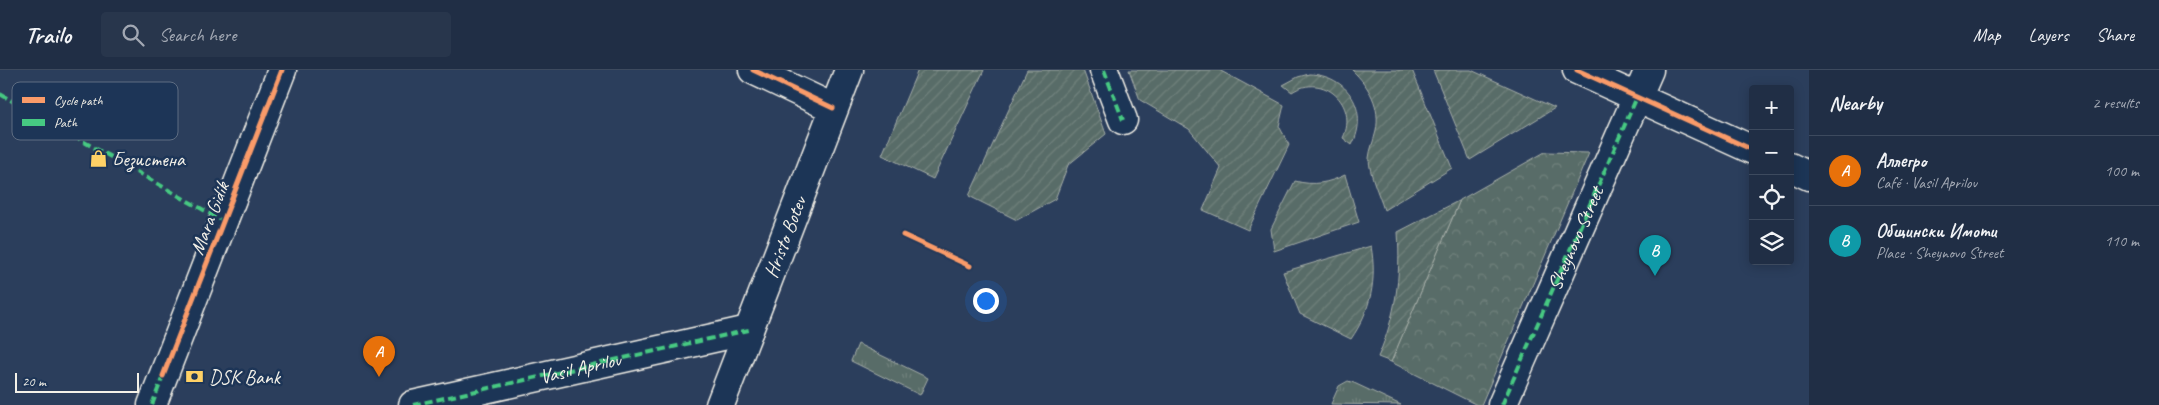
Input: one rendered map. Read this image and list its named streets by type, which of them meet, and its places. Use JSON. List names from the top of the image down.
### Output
{
  "streets": {
    "street": [
      "Mara Gidik",
      "Hristo Botev",
      "Sheynovo Street",
      "Vasil Aprilov"
    ]
  },
  "crossings": [
    ["Hristo Botev", "Vasil Aprilov"]
  ],
  "places": {
    "shop": ["Безистена"],
    "bank": ["DSK Bank"]
  },
  "legend": ["Cycle path", "Path"],
  "scale_bar": "20 m",
  "page": {
    "header": "Trailo",
    "search": "Search here",
    "nav": ["Map", "Layers", "Share"],
    "heading": ["Nearby", "2 results"],
    "map_buttons": ["+", "−"],
    "list": [
      {
        "mark": "A",
        "name": "Аллегро",
        "note": "Café · Vasil Aprilov",
        "value": "100 m"
      },
      {
        "mark": "B",
        "name": "Общински Имоти",
        "note": "Place · Sheynovo Street",
        "value": "110 m"
      }
    ],
    "pins": ["B", "A"],
    "scale": "20 m"
  }
}
